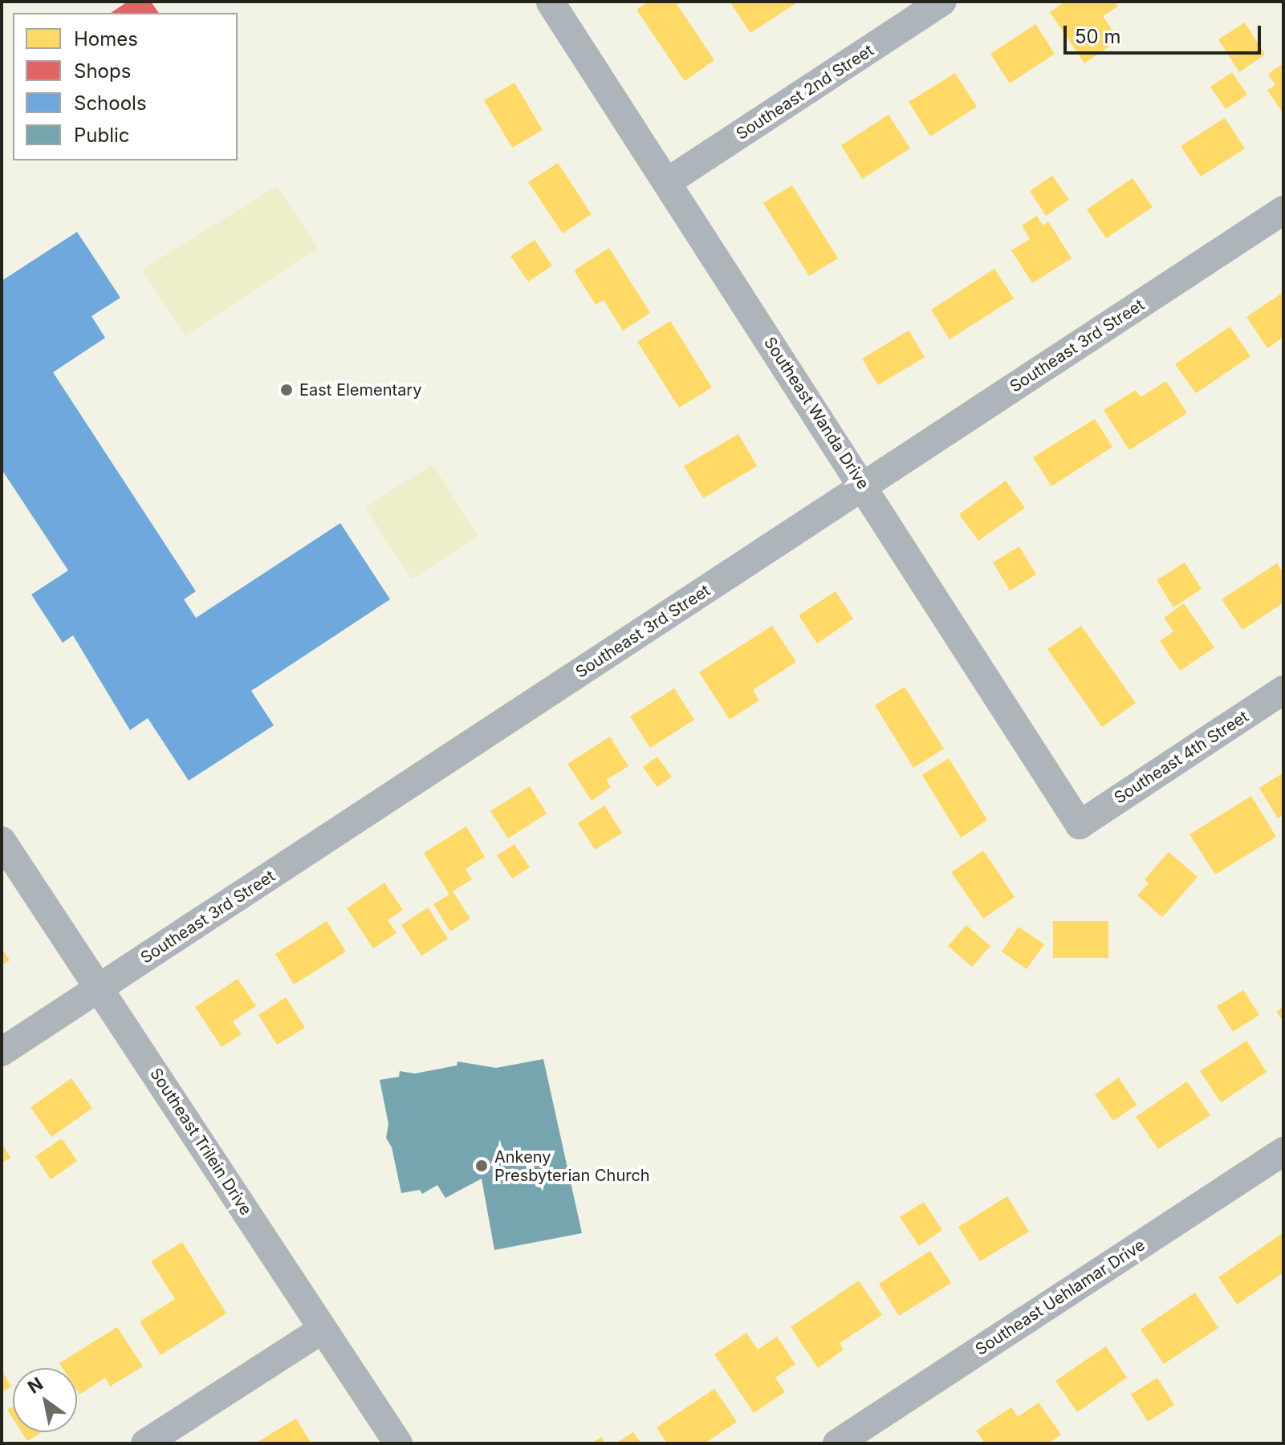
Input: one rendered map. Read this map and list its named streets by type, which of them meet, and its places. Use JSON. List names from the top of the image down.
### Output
{
  "streets": {
    "street": [
      "Southeast 2nd Street",
      "Southeast 3rd Street",
      "Southeast Wanda Drive",
      "Southeast 4th Street",
      "Southeast Trilein Drive",
      "Southeast Uehlamar Drive"
    ]
  },
  "crossings": [
    ["Southeast 2nd Street", "Southeast Wanda Drive"],
    ["Southeast 3rd Street", "Southeast Wanda Drive"],
    ["Southeast 3rd Street", "Southeast Trilein Drive"],
    ["Southeast Wanda Drive", "Southeast 4th Street"]
  ],
  "places": ["East Elementary", "Ankeny Presbyterian Church"],
  "legend": [
    "Homes",
    "Shops",
    "Schools",
    "Public"
  ],
  "scale_bar": "50 m",
  "north": "top left"
}
